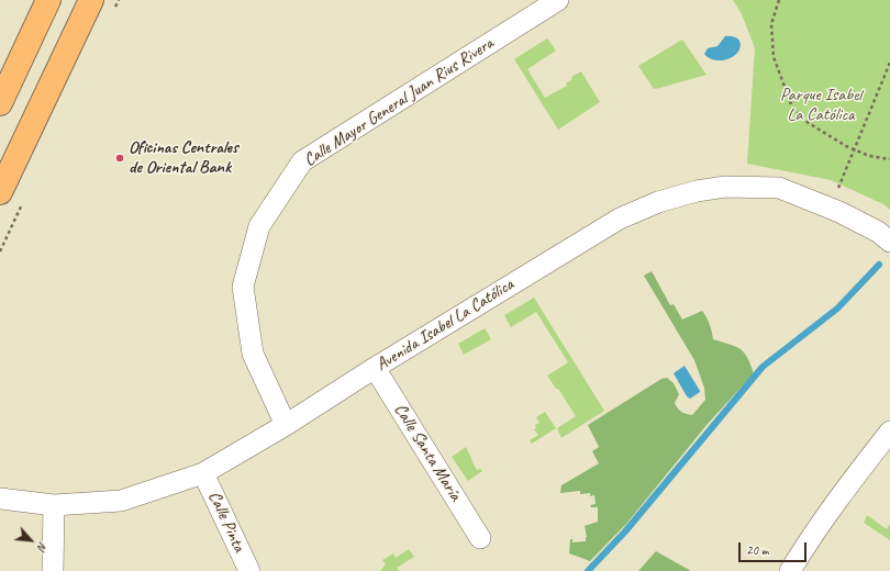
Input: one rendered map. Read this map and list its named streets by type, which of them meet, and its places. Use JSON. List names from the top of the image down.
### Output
{
  "streets": {
    "street": [
      "Calle Mayor General Juan Rius Rivera",
      "Avenida Isabel La Católica",
      "Calle Santa María",
      "Calle Pinta"
    ]
  },
  "crossings": [
    ["Calle Mayor General Juan Rius Rivera", "Avenida Isabel La Católica"],
    ["Avenida Isabel La Católica", "Calle Santa María"],
    ["Avenida Isabel La Católica", "Calle Pinta"]
  ],
  "parks": ["Parque Isabel La Católica"],
  "places": ["Oficinas Centrales de Oriental Bank"],
  "scale_bar": "20 m",
  "north": "bottom right"
}
